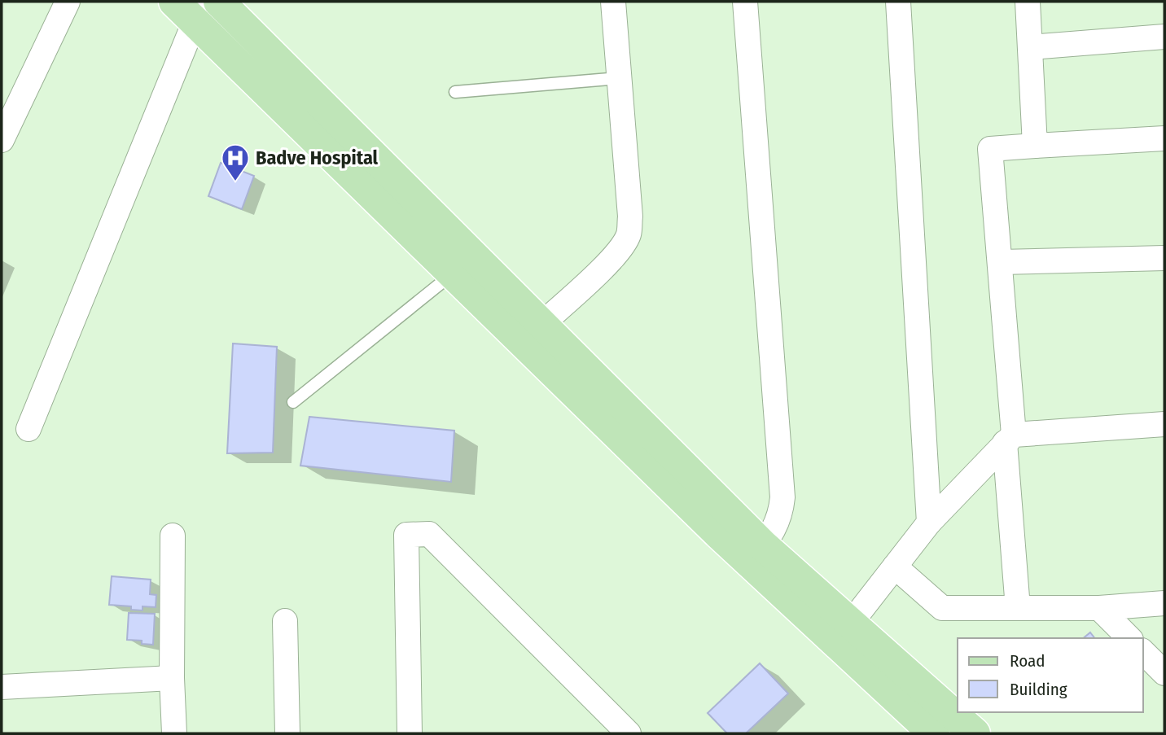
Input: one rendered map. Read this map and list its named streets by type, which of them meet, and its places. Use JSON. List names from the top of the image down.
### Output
{
  "places": {
    "hospital": ["Badve Hospital"]
  },
  "legend": ["Road", "Building"]
}
